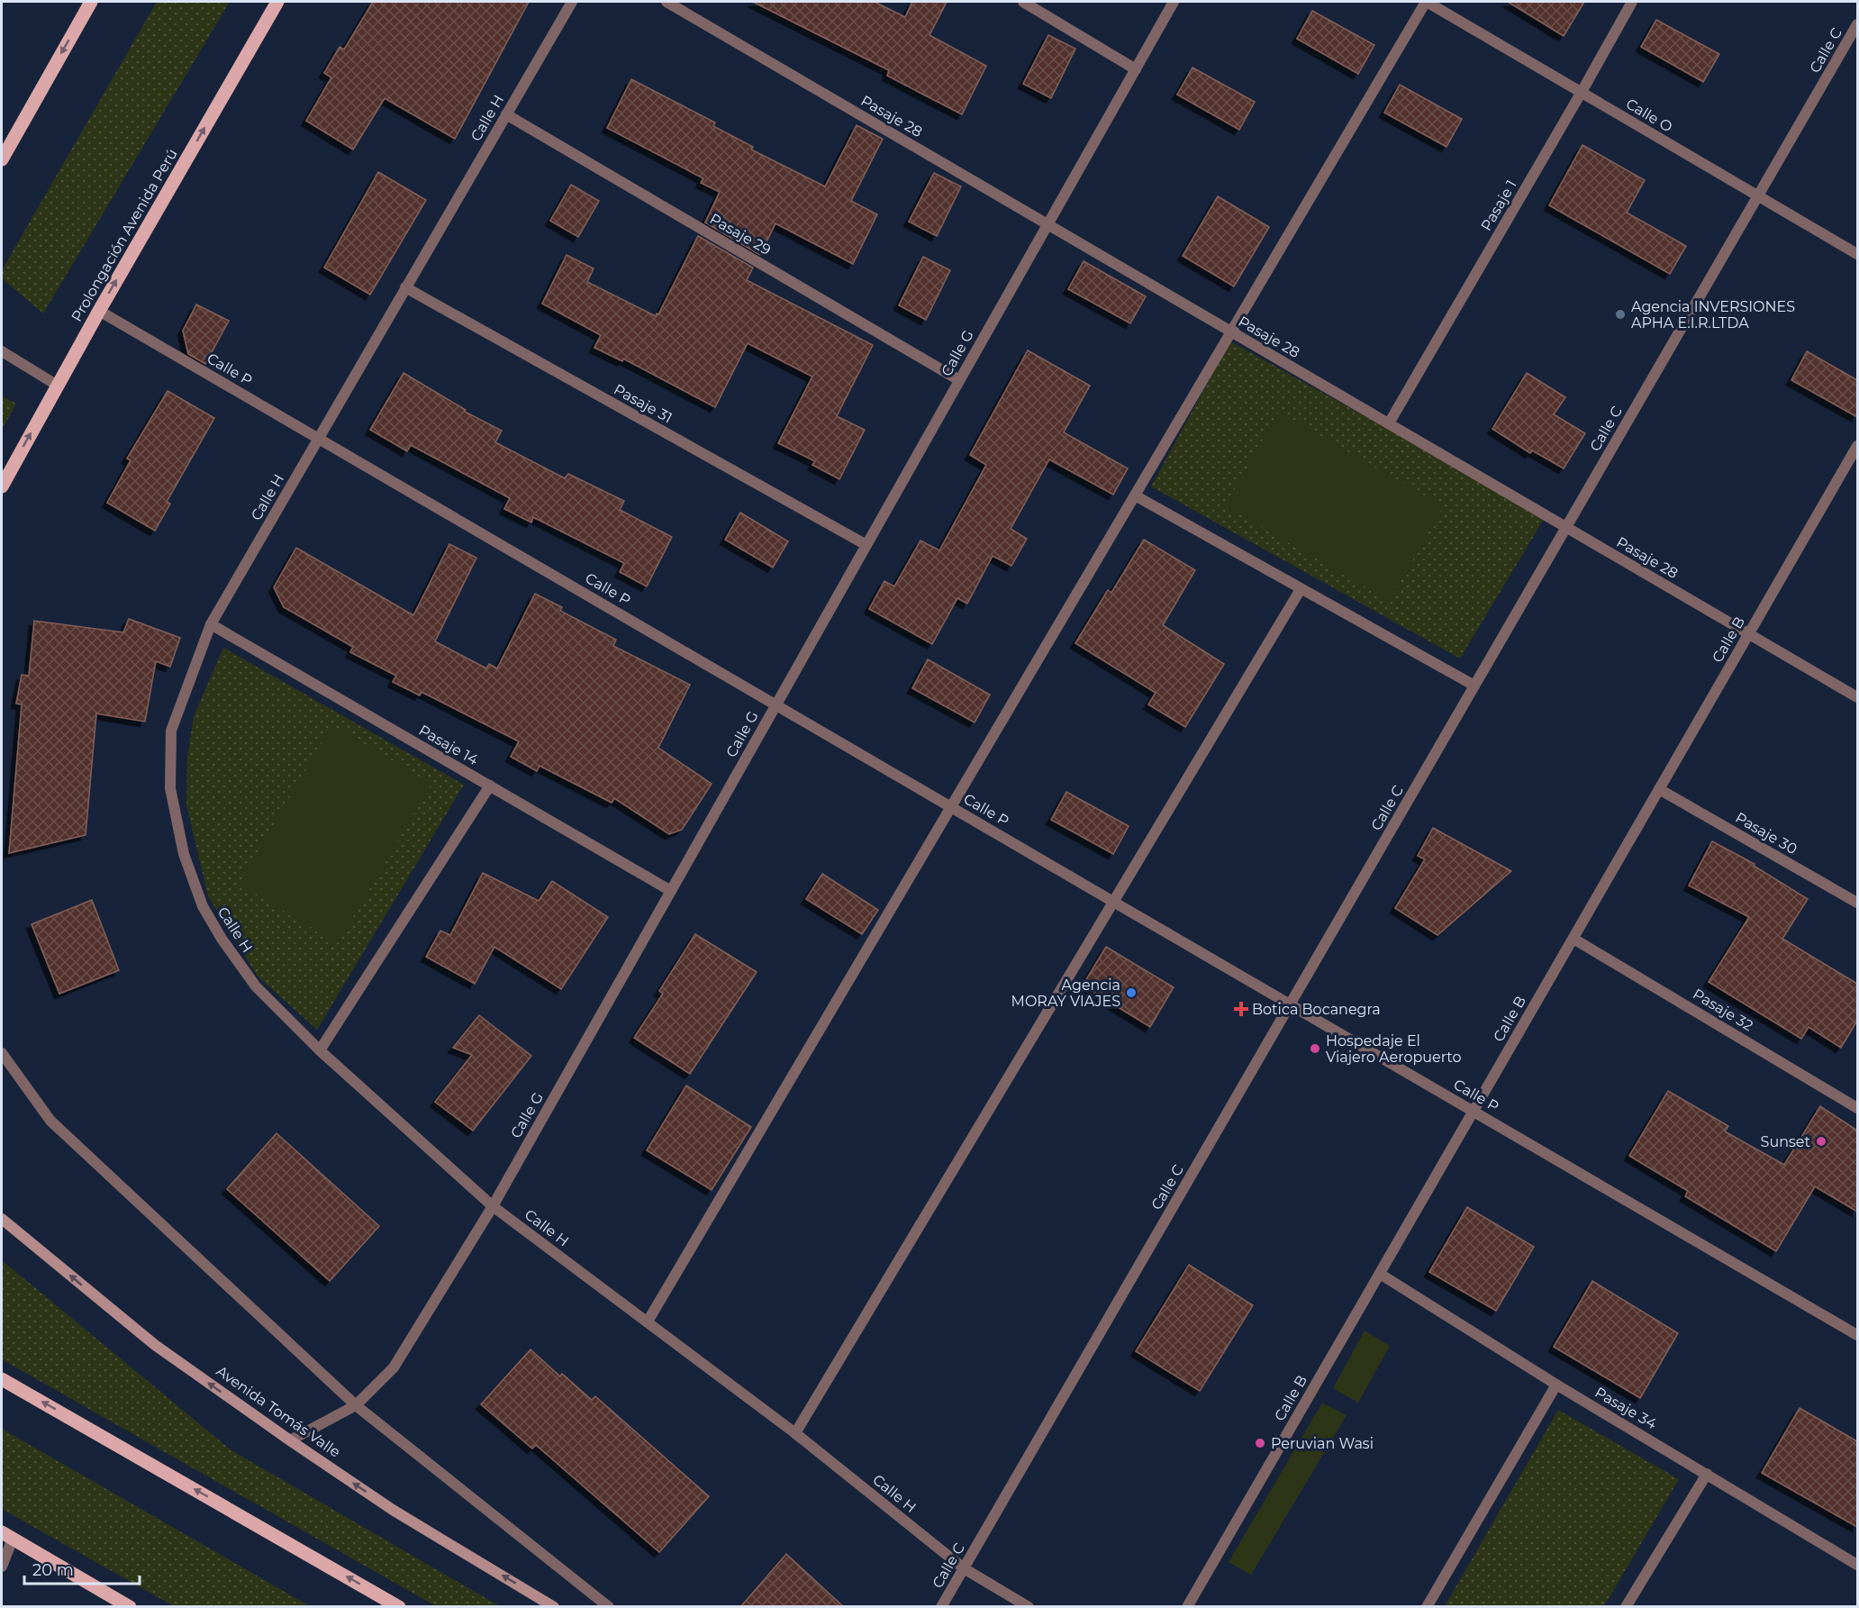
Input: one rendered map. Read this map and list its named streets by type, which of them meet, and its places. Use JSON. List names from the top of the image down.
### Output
{
  "streets": {
    "main road": ["Prolongación Avenida Perú", "Avenida Tomás Valle"],
    "street": [
      "Calle C",
      "Calle O",
      "Pasaje 28",
      "Calle H",
      "Pasaje 1",
      "Pasaje 29",
      "Calle G",
      "Calle P",
      "Pasaje 31",
      "Calle B",
      "Pasaje 14",
      "Pasaje 30",
      "Pasaje 32",
      "Pasaje 34"
    ]
  },
  "crossings": [
    ["Calle C", "Calle O"],
    ["Calle C", "Pasaje 28"],
    ["Calle C", "Calle H"],
    ["Calle C", "Calle P"],
    ["Calle O", "Pasaje 1"],
    ["Pasaje 28", "Pasaje 1"],
    ["Pasaje 28", "Calle G"],
    ["Pasaje 28", "Calle B"],
    ["Calle H", "Pasaje 29"],
    ["Calle H", "Calle G"],
    ["Calle H", "Calle P"],
    ["Calle H", "Pasaje 31"],
    ["Calle H", "Pasaje 14"],
    ["Pasaje 29", "Calle G"],
    ["Prolongación Avenida Perú", "Calle P"],
    ["Calle G", "Calle P"],
    ["Calle G", "Pasaje 31"],
    ["Calle G", "Pasaje 14"],
    ["Calle G", "Avenida Tomás Valle"],
    ["Calle P", "Calle B"],
    ["Calle B", "Pasaje 30"],
    ["Calle B", "Pasaje 32"],
    ["Calle B", "Pasaje 34"]
  ],
  "one_way": ["Prolongación Avenida Perú"],
  "places": {
    "other": [
      "Agencia INVERSIONES APHA E.I.R.LTDA",
      "Agencia MORAY VIAJES",
      "Hospedaje El Viajero Aeropuerto",
      "Sunset",
      "Peruvian Wasi"
    ],
    "health": ["Botica Bocanegra"]
  },
  "scale_bar": "20 m"
}
